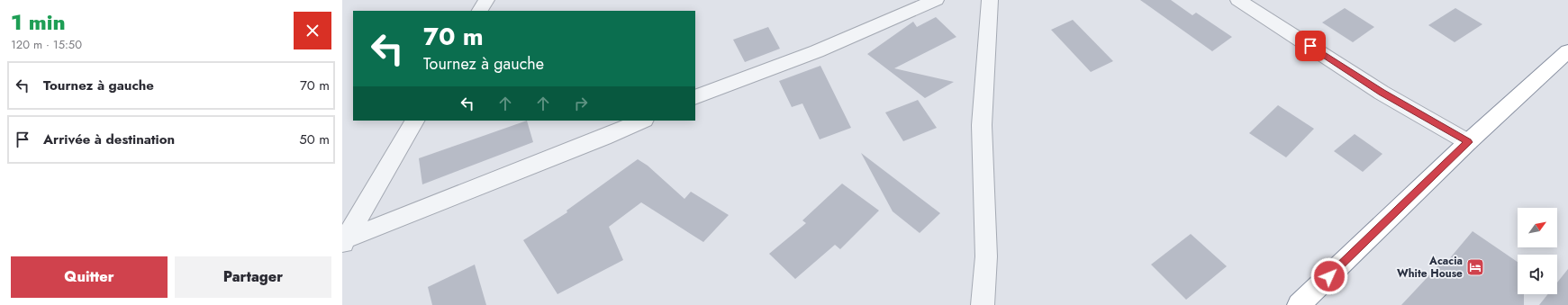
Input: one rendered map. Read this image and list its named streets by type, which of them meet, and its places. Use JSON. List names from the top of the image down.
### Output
{
  "places": {
    "hotel": ["Acacia White House"]
  },
  "north": "top right",
  "page": {
    "heading": ["1 min", "120 m · 15:50"],
    "turn": ["70 m", "Tournez à gauche"],
    "list": [
      {
        "name": "Tournez à gauche",
        "value": "70 m"
      },
      {
        "name": "Arrivée à destination",
        "value": "50 m"
      }
    ],
    "buttons": ["Quitter", "Partager"]
  }
}
